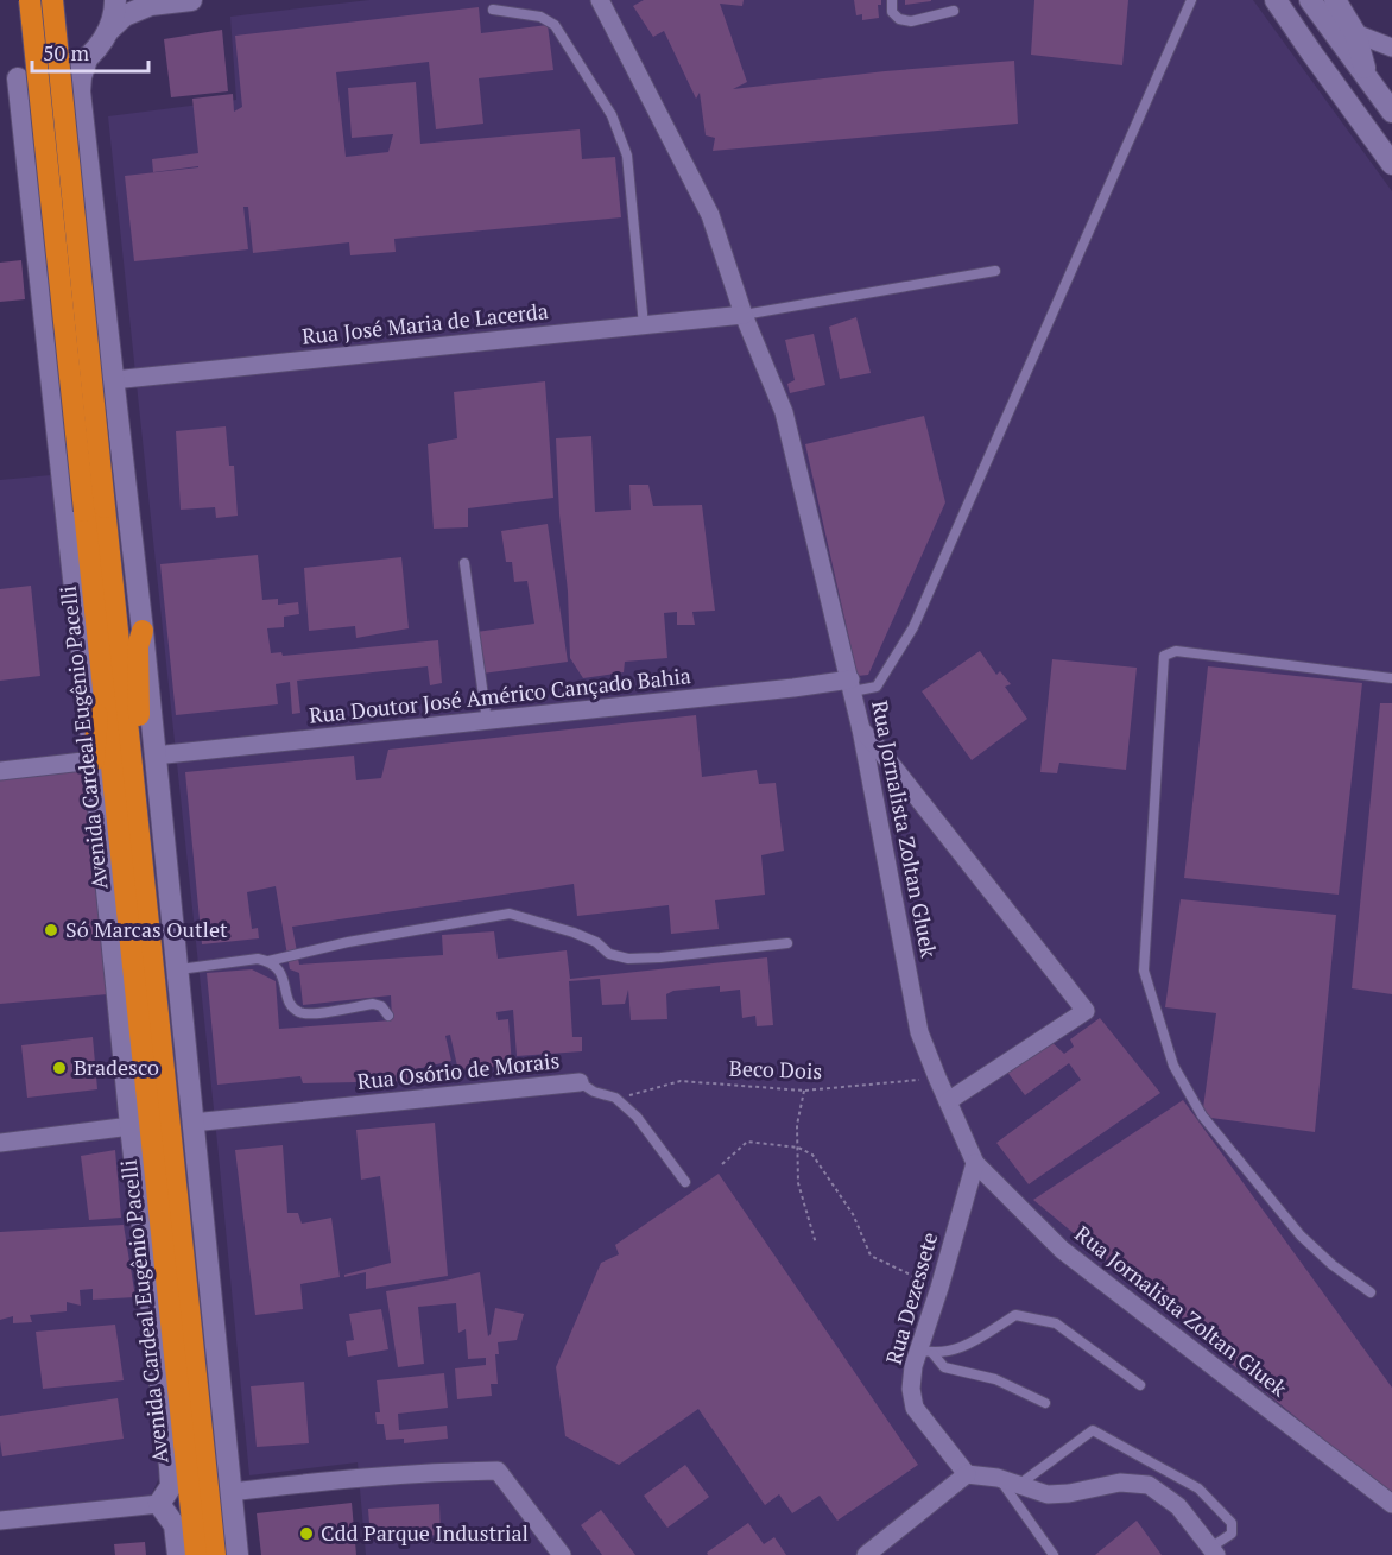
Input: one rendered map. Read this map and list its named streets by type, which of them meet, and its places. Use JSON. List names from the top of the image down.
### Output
{
  "streets": {
    "highway": ["Avenida Cardeal Eugênio Pacelli"],
    "street": [
      "Rua José Maria de Lacerda",
      "Rua Doutor José Américo Cançado Bahia",
      "Rua Jornalista Zoltan Gluek",
      "Rua Osório de Morais",
      "Rua Dezessete"
    ],
    "path": ["Beco Dois"]
  },
  "crossings": [
    ["Rua José Maria de Lacerda", "Rua Jornalista Zoltan Gluek"],
    ["Rua Doutor José Américo Cançado Bahia", "Rua Jornalista Zoltan Gluek"],
    ["Rua Jornalista Zoltan Gluek", "Beco Dois"],
    ["Rua Jornalista Zoltan Gluek", "Rua Dezessete"],
    ["Beco Dois", "Rua Osório de Morais"]
  ],
  "places": ["Só Marcas Outlet", "Bradesco", "Cdd Parque Industrial"],
  "scale_bar": "50 m"
}
